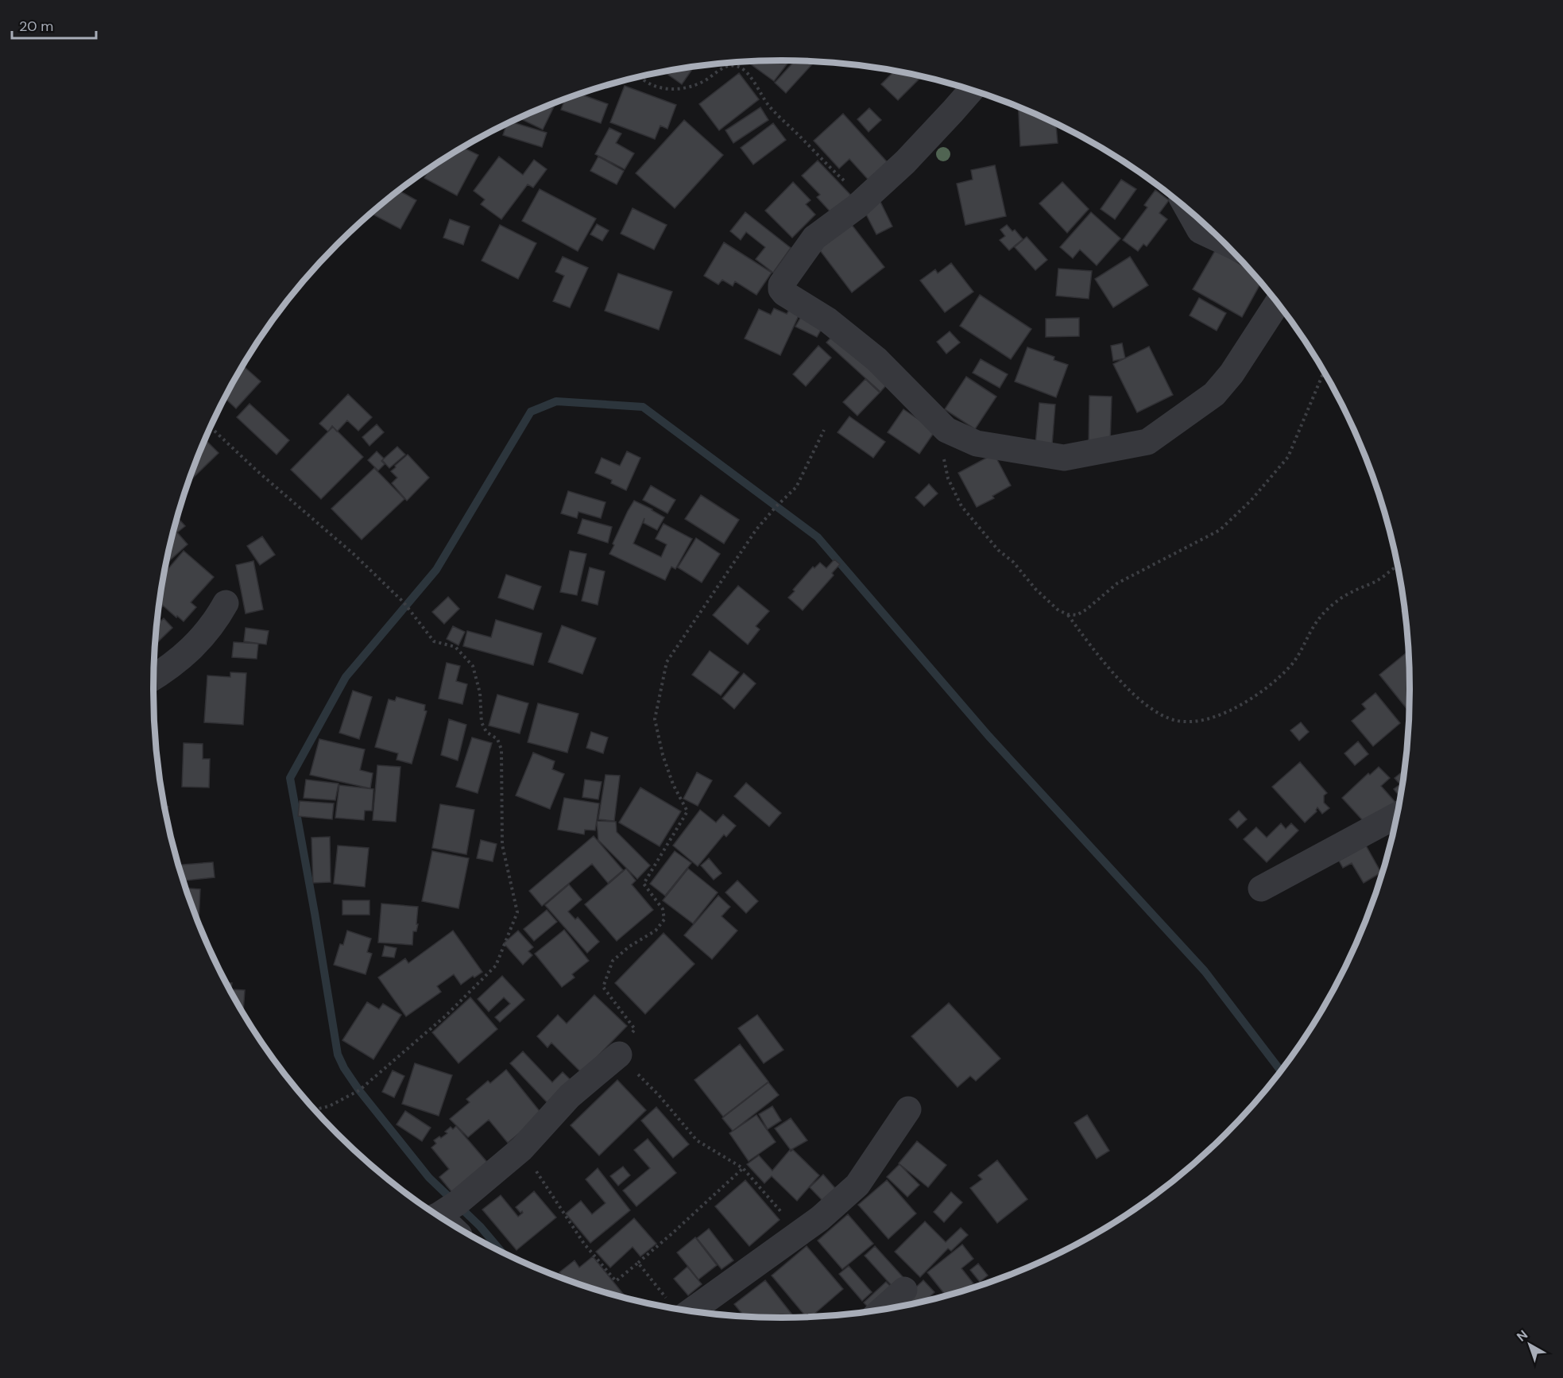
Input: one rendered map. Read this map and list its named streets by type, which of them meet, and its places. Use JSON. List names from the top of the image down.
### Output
{
  "scale_bar": "20 m",
  "north": "top left"
}
